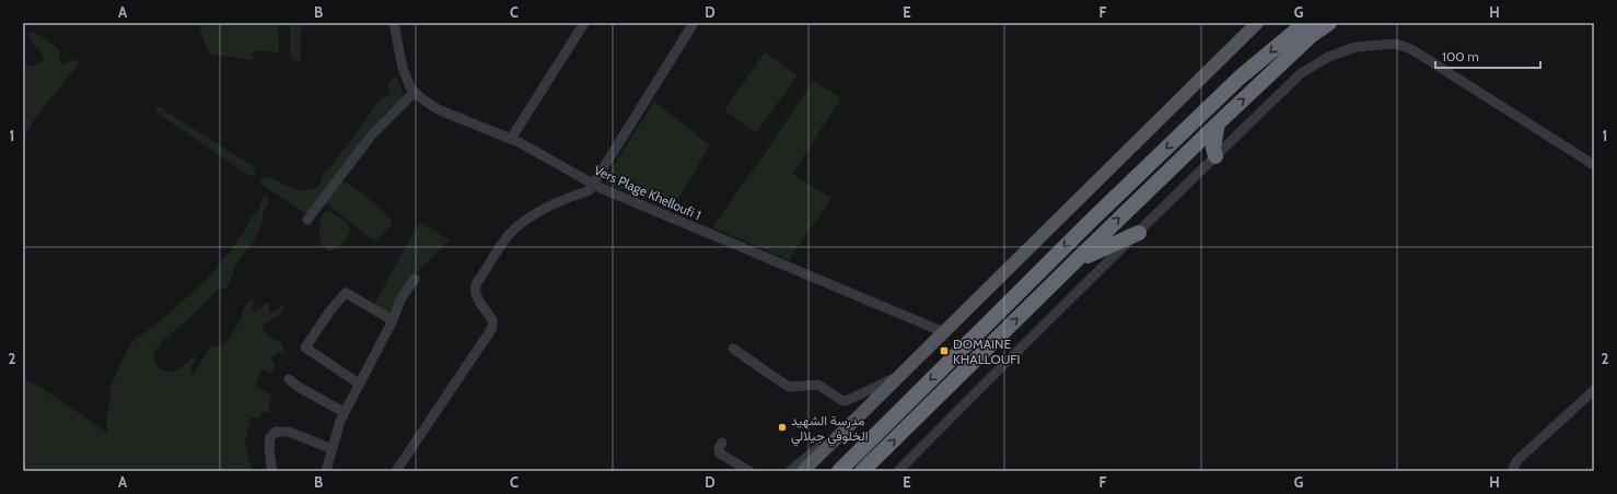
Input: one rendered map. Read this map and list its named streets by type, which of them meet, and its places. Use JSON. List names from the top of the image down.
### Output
{
  "streets": {
    "street": ["Vers Plage Khelloufi 1"]
  },
  "places": {
    "transit": ["DOMAINE KHALLOUFI"],
    "other": ["مدرسة الشهيد الخلوفي جيلالي"]
  },
  "scale_bar": "100 m",
  "grid": {
    "columns": [
      "A",
      "B",
      "C",
      "D",
      "E",
      "F",
      "G",
      "H"
    ],
    "rows": ["1", "2"]
  }
}
